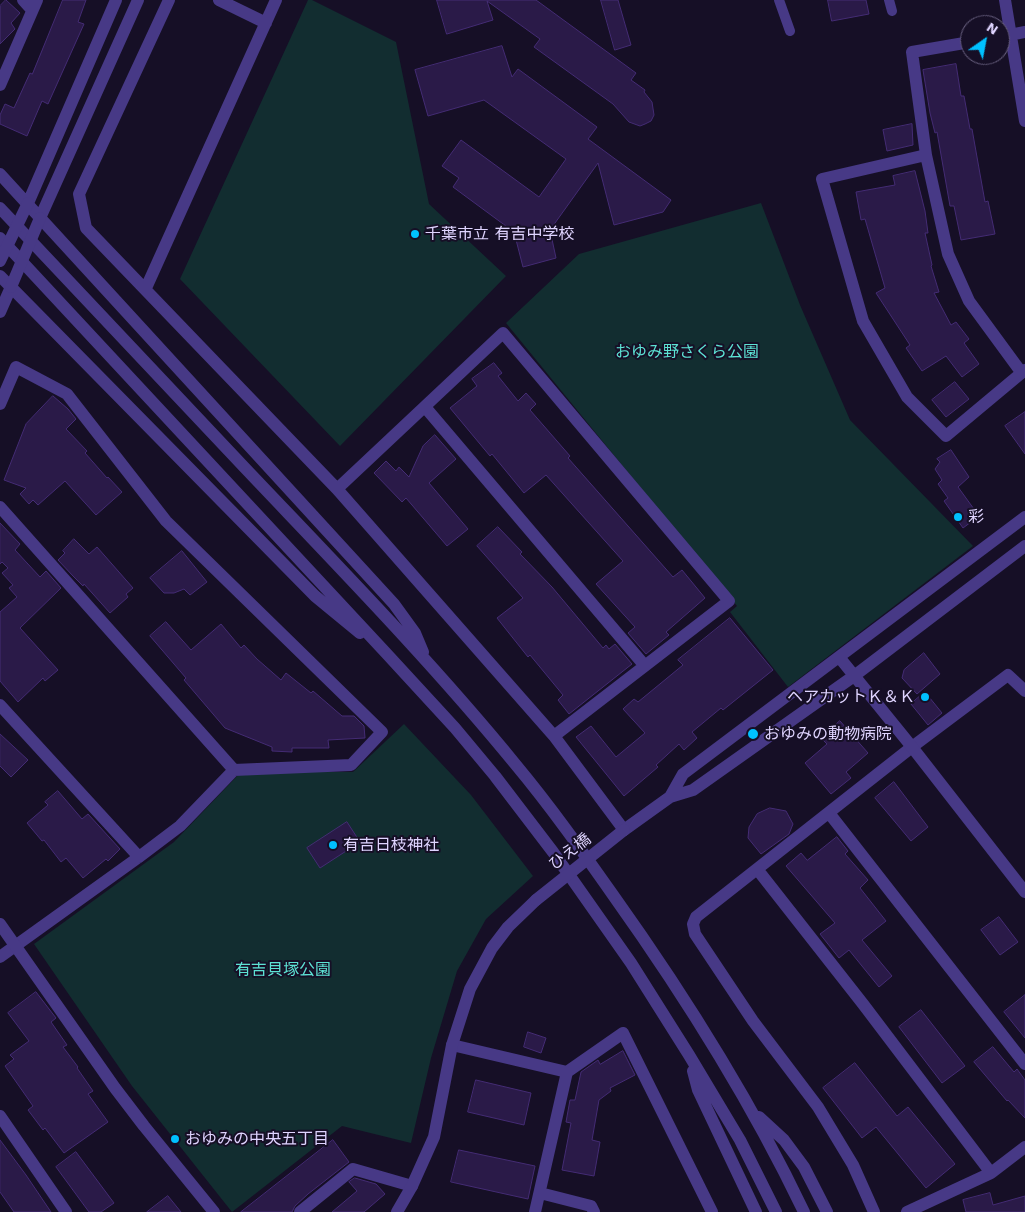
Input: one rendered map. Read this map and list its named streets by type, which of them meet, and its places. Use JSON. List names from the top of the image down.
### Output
{
  "streets": {
    "street": ["ひえ橋"]
  },
  "parks": ["おゆみ野さくら公園", "有吉貝塚公園"],
  "places": [
    "千葉市立 有吉中学校",
    "彩",
    "ヘアカットＫ＆Ｋ",
    "おゆみの動物病院",
    "有吉日枝神社",
    "おゆみの中央五丁目"
  ],
  "north": "top right"
}
